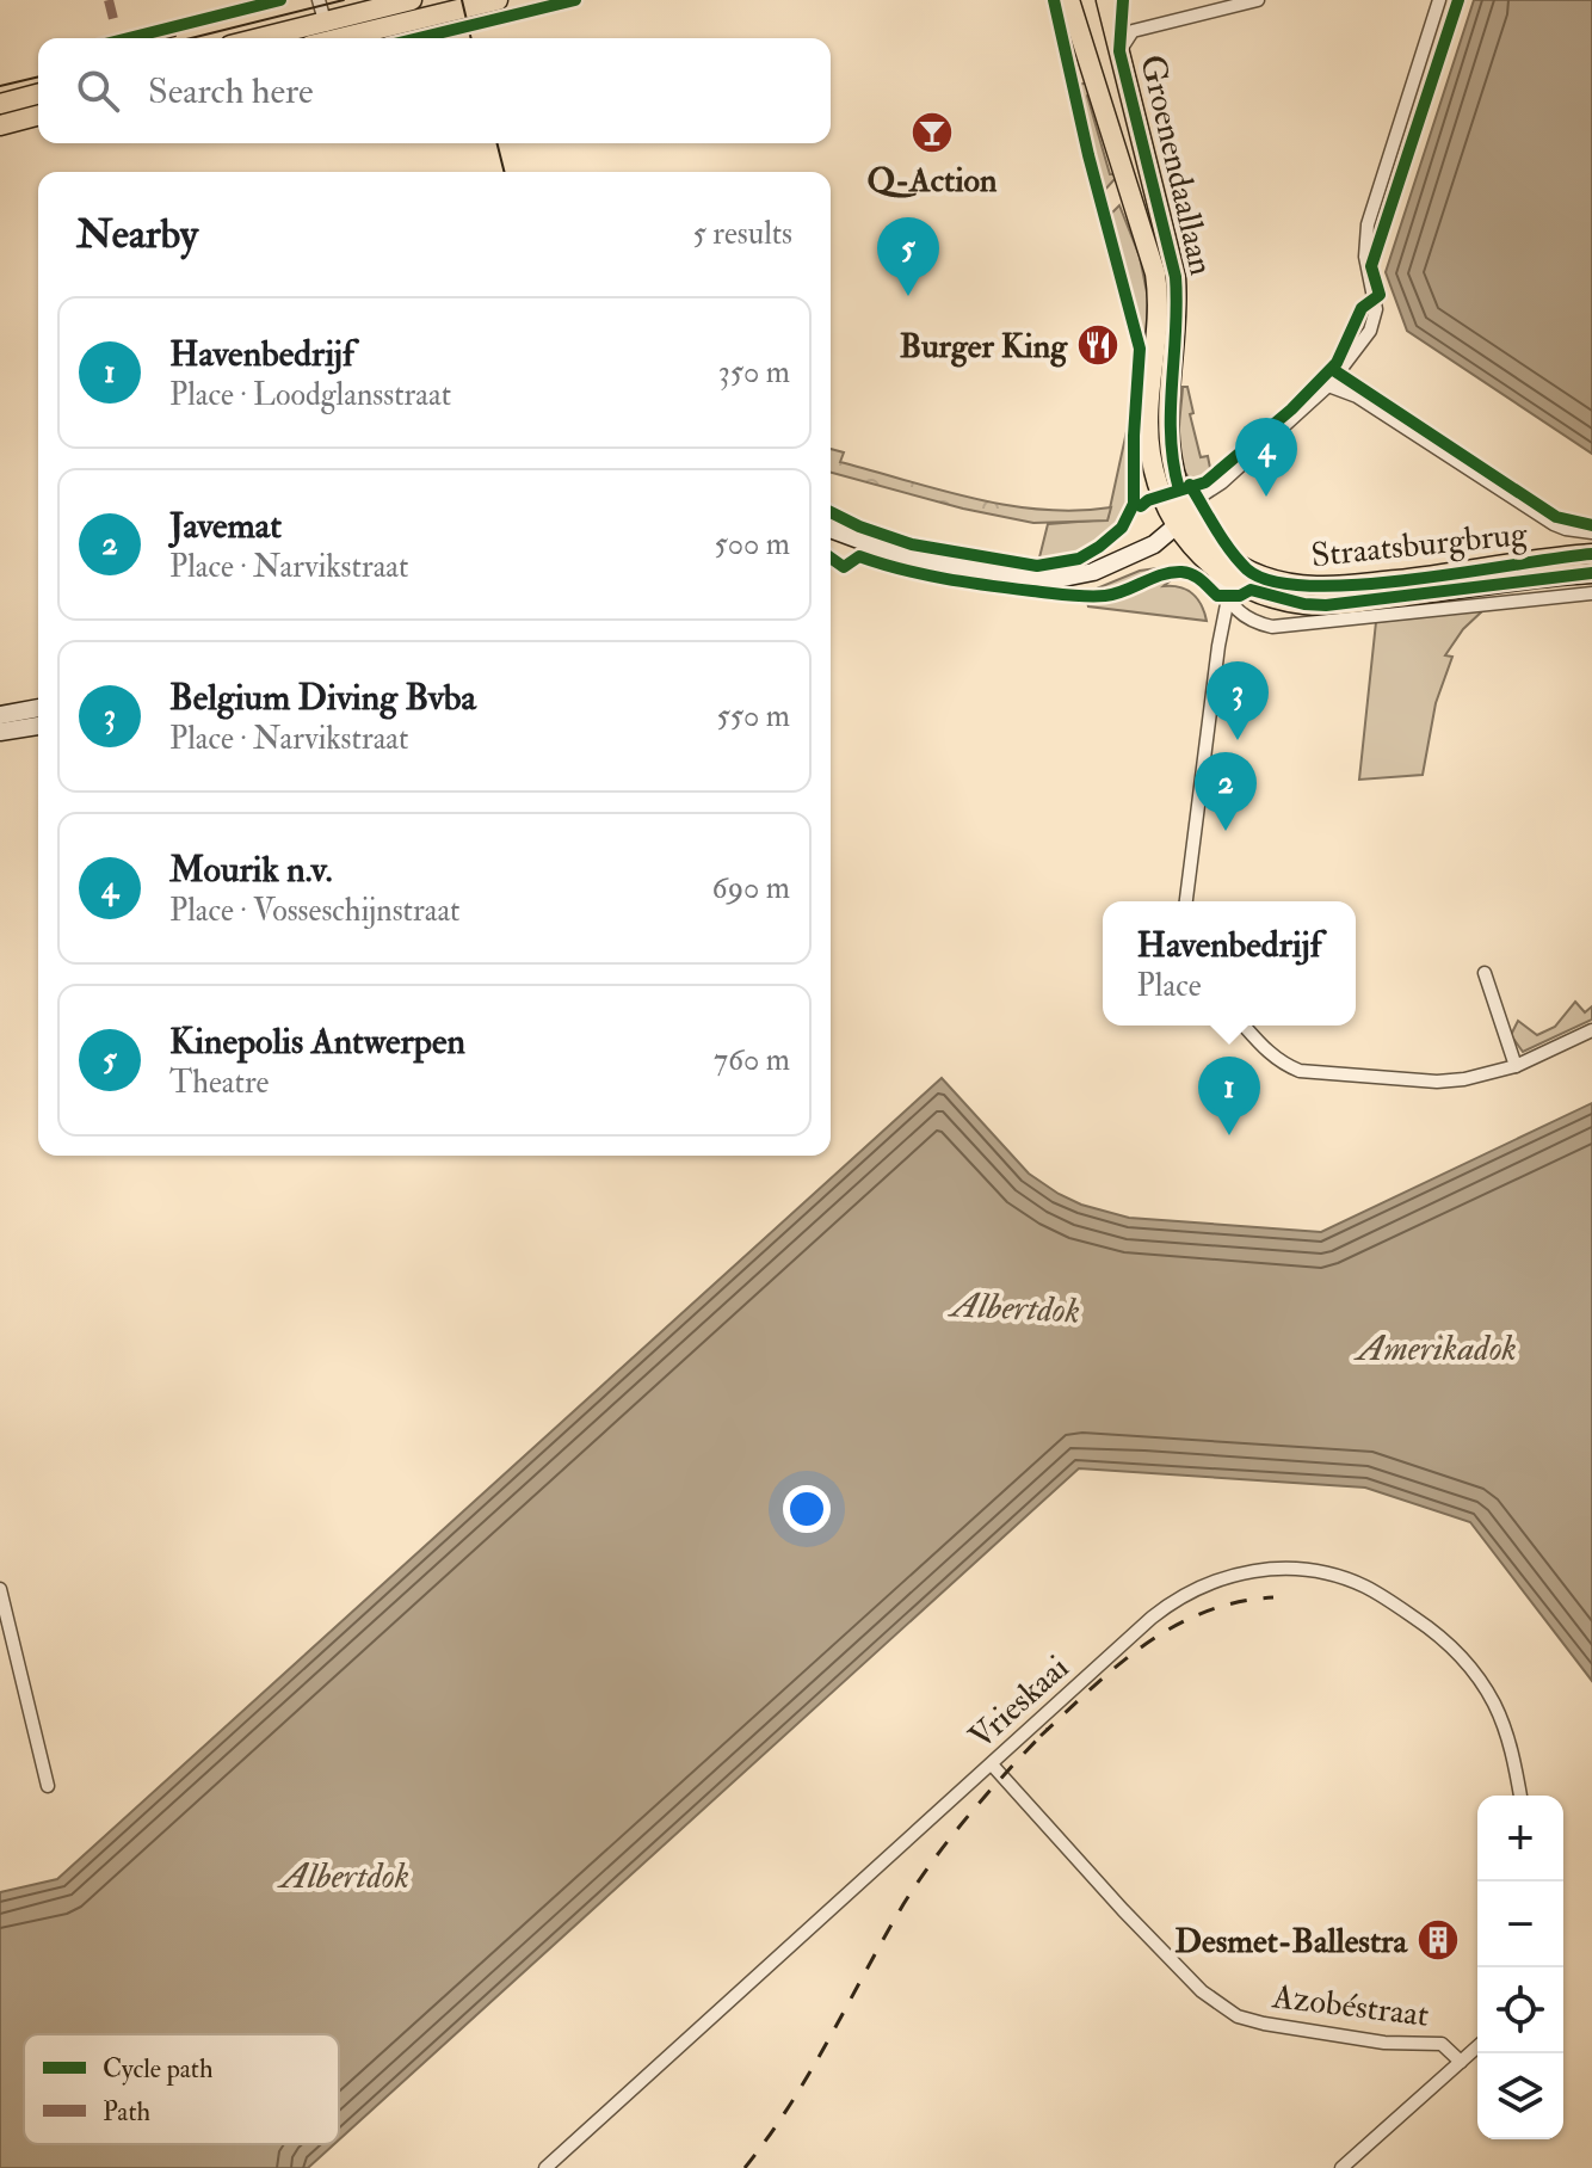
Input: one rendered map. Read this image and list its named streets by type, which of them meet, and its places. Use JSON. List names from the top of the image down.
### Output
{
  "streets": {
    "main road": ["Groenendaallaan", "Straatsburgbrug"],
    "street": ["Vrieskaai", "Azobéstraat"]
  },
  "crossings": [
    ["Groenendaallaan", "Straatsburgbrug"],
    ["Vrieskaai", "Azobéstraat"]
  ],
  "water": ["Albertdok", "Amerikadok"],
  "places": {
    "bar": ["Q-Action"],
    "restaurant": ["Burger King"],
    "building": ["Desmet-Ballestra"]
  },
  "legend": ["Cycle path", "Path"],
  "page": {
    "search": "Search here",
    "heading": ["Nearby", "5 results"],
    "pins": [
      "5",
      "4",
      "3",
      "2",
      "1"
    ],
    "list": [
      {
        "mark": "1",
        "name": "Havenbedrijf",
        "note": "Place · Loodglansstraat",
        "value": "350 m"
      },
      {
        "mark": "2",
        "name": "Javemat",
        "note": "Place · Narvikstraat",
        "value": "500 m"
      },
      {
        "mark": "3",
        "name": "Belgium Diving Bvba",
        "note": "Place · Narvikstraat",
        "value": "550 m"
      },
      {
        "mark": "4",
        "name": "Mourik n.v.",
        "note": "Place · Vosseschijnstraat",
        "value": "690 m"
      },
      {
        "mark": "5",
        "name": "Kinepolis Antwerpen",
        "note": "Theatre",
        "value": "760 m"
      }
    ],
    "popup": ["Havenbedrijf", "Place"],
    "map_buttons": ["+", "−"]
  }
}
